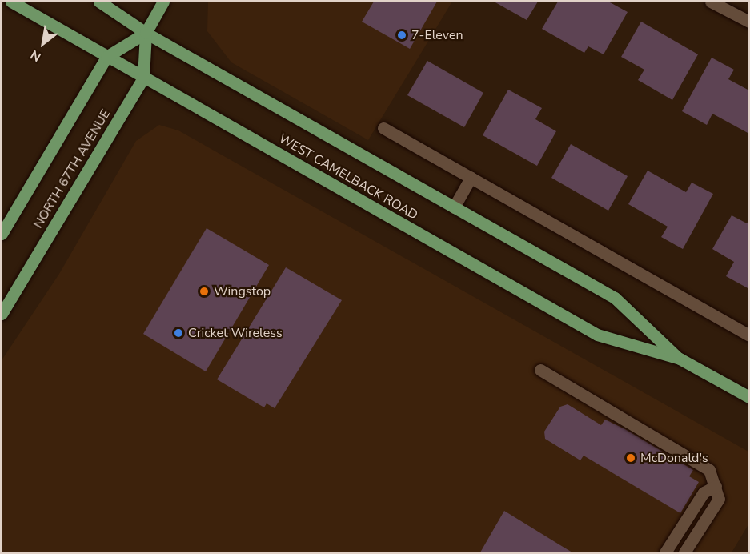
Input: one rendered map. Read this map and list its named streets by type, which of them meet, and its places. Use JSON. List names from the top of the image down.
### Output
{
  "streets": {
    "main road": ["NORTH 67TH AVENUE", "WEST CAMELBACK ROAD"]
  },
  "crossings": [
    ["NORTH 67TH AVENUE", "WEST CAMELBACK ROAD"]
  ],
  "places": [
    "7-Eleven",
    "Wingstop",
    "Cricket Wireless",
    "McDonald's"
  ],
  "north": "bottom left"
}
